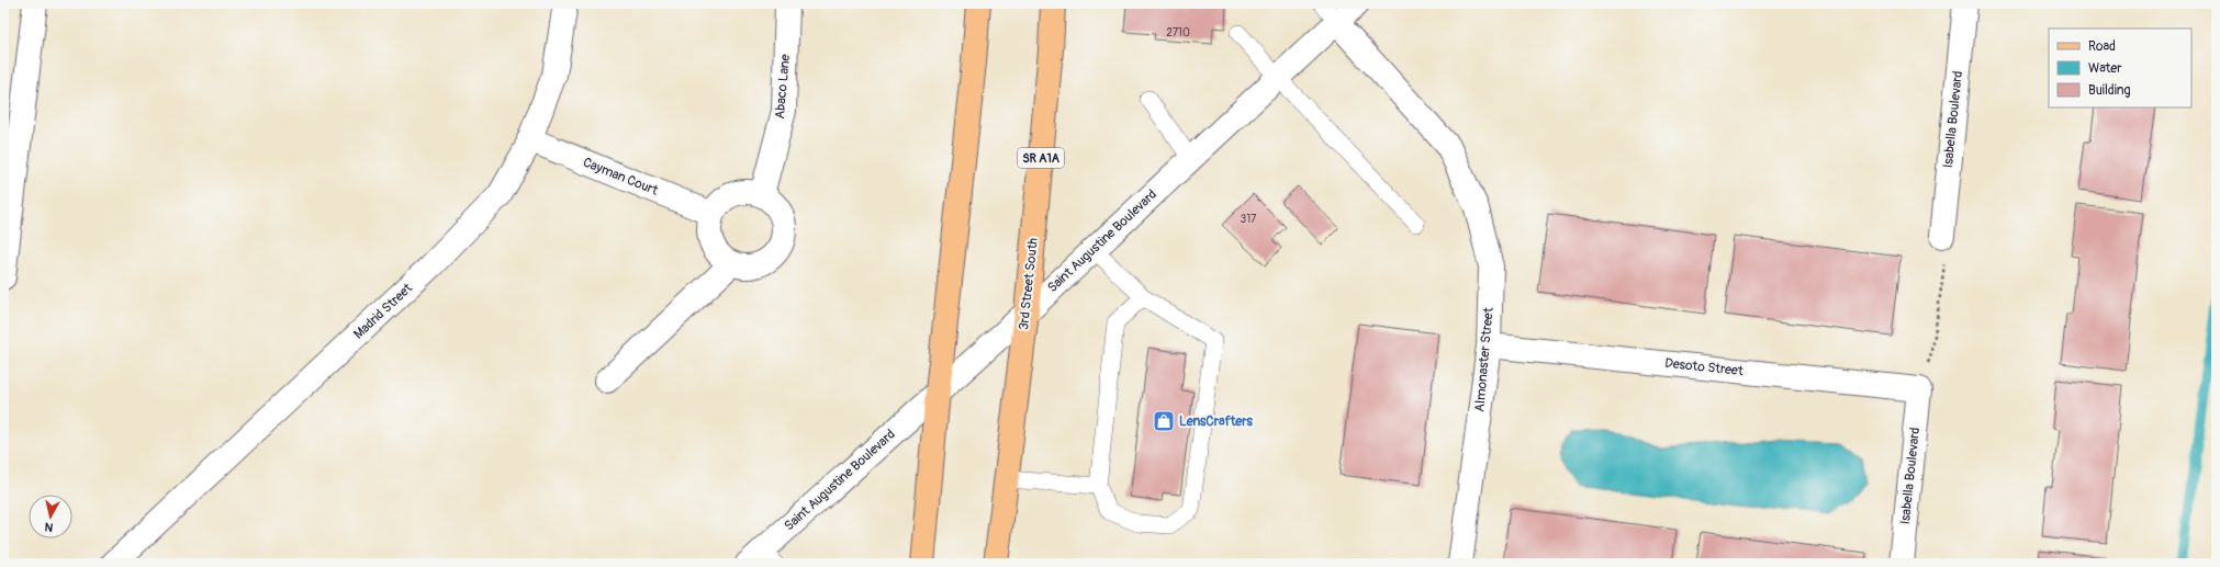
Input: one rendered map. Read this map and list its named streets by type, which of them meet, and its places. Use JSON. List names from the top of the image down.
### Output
{
  "streets": {
    "main road": ["SR A1A", "3rd Street South"],
    "street": [
      "Abaco Lane",
      "Isabella Boulevard",
      "Cayman Court",
      "Saint Augustine Boulevard",
      "Madrid Street",
      "Almonaster Street",
      "Desoto Street"
    ]
  },
  "crossings": [
    ["Abaco Lane", "Cayman Court"],
    ["Isabella Boulevard", "Desoto Street"],
    ["Cayman Court", "Madrid Street"],
    ["Saint Augustine Boulevard", "3rd Street South"],
    ["Saint Augustine Boulevard", "Almonaster Street"],
    ["Almonaster Street", "Desoto Street"]
  ],
  "places": {
    "shop": ["LensCrafters"]
  },
  "house_numbers": ["2710", "317"],
  "legend": ["Road", "Water", "Building"],
  "north": "bottom"
}
